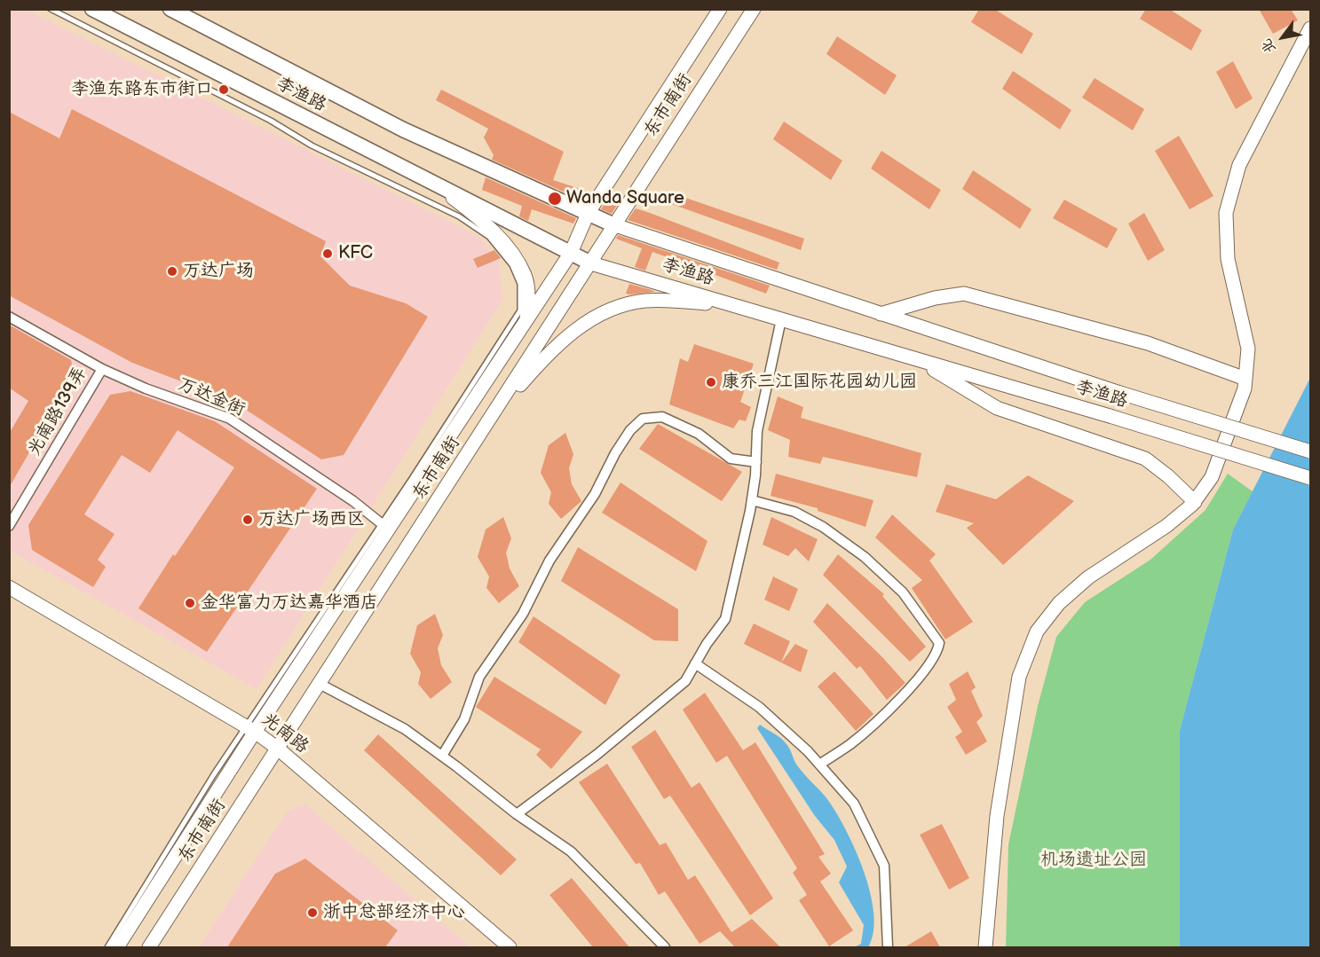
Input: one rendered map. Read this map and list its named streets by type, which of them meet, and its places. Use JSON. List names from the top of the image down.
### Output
{
  "streets": {
    "main road": ["李渔路", "东市南街", "光南路"],
    "street": ["万达金街", "光南路139弄"]
  },
  "crossings": [
    ["李渔路", "东市南街"],
    ["东市南街", "万达金街"],
    ["东市南街", "光南路"],
    ["万达金街", "光南路139弄"]
  ],
  "parks": ["机场遗址公园"],
  "places": [
    "李渔东路东市街口",
    "Wanda Square",
    "KFC",
    "万达广场",
    "康乔三江国际花园幼儿园",
    "万达广场西区",
    "金华富力万达嘉华酒店",
    "浙中总部经济中心"
  ],
  "north": "bottom left"
}
